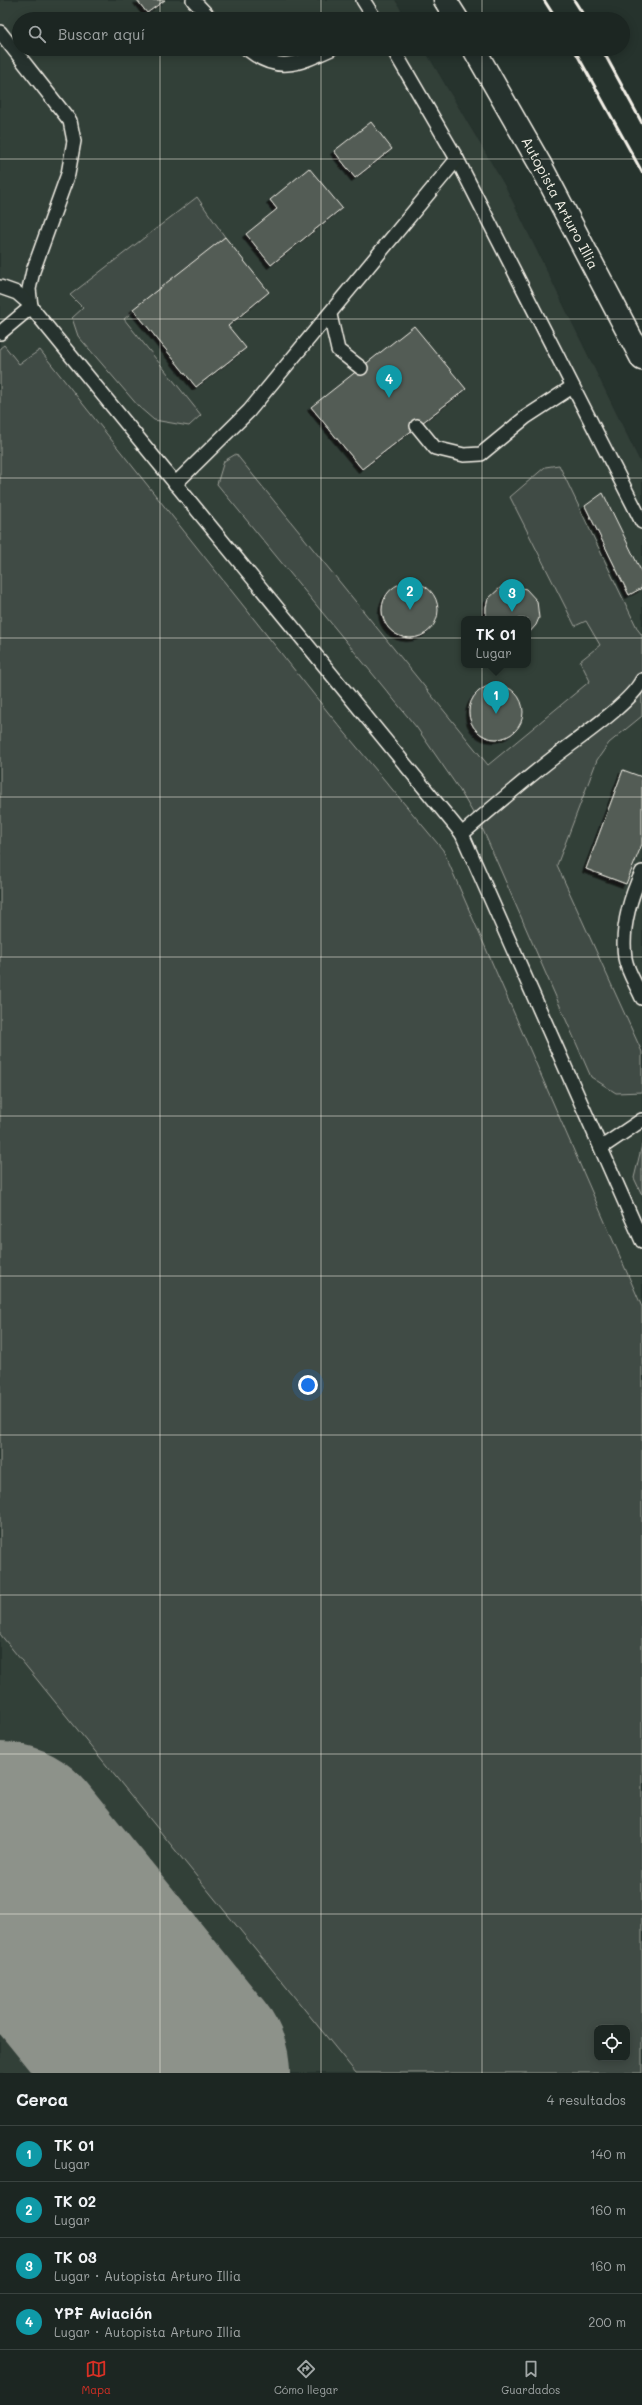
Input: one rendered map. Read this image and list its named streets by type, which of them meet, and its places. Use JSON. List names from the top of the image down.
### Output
{
  "streets": {
    "highway": ["Autopista Arturo Illia"]
  },
  "page": {
    "search": "Buscar aquí",
    "pins": [
      "4",
      "2",
      "3",
      "1"
    ],
    "popup": ["TK 01", "Lugar"],
    "heading": ["Cerca", "4 resultados"],
    "list": [
      {
        "mark": "1",
        "name": "TK 01",
        "note": "Lugar",
        "value": "140 m"
      },
      {
        "mark": "2",
        "name": "TK 02",
        "note": "Lugar",
        "value": "160 m"
      },
      {
        "mark": "3",
        "name": "TK 03",
        "note": "Lugar · Autopista Arturo Illia",
        "value": "160 m"
      },
      {
        "mark": "4",
        "name": "YPF Aviación",
        "note": "Lugar · Autopista Arturo Illia",
        "value": "200 m"
      }
    ],
    "nav": ["Mapa", "Cómo llegar", "Guardados"]
  }
}
